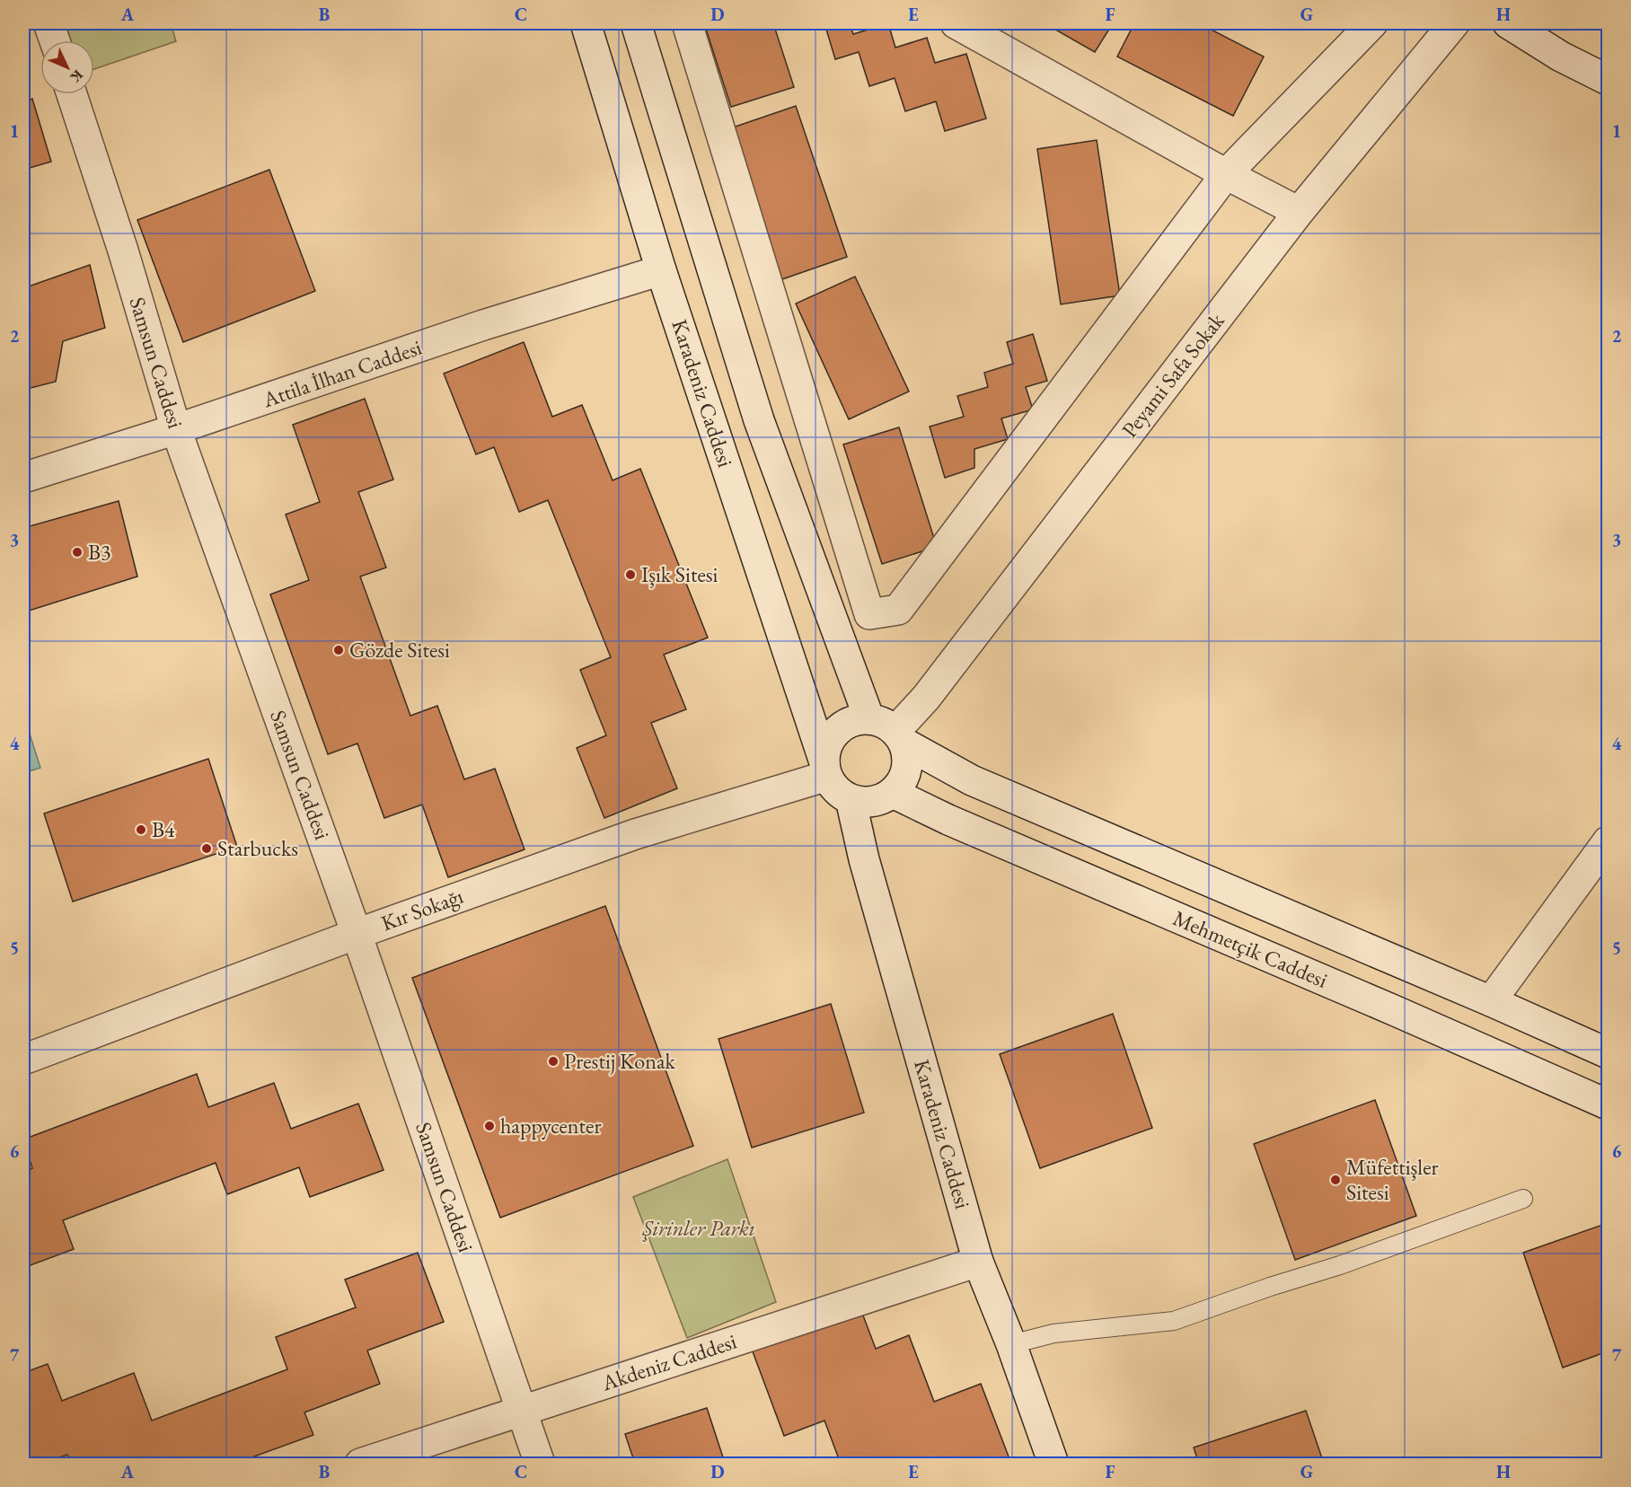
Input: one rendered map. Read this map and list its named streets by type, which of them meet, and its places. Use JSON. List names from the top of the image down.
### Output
{
  "streets": {
    "street": [
      "Samsun Caddesi",
      "Attila İlhan Caddesi",
      "Peyami Safa Sokak",
      "Karadeniz Caddesi",
      "Kır Sokağı",
      "Mehmetçik Caddesi",
      "Akdeniz Caddesi"
    ]
  },
  "crossings": [
    ["Samsun Caddesi", "Attila İlhan Caddesi"],
    ["Samsun Caddesi", "Kır Sokağı"],
    ["Samsun Caddesi", "Akdeniz Caddesi"],
    ["Attila İlhan Caddesi", "Karadeniz Caddesi"],
    ["Peyami Safa Sokak", "Karadeniz Caddesi"],
    ["Peyami Safa Sokak", "Kır Sokağı"],
    ["Peyami Safa Sokak", "Mehmetçik Caddesi"],
    ["Karadeniz Caddesi", "Kır Sokağı"],
    ["Karadeniz Caddesi", "Mehmetçik Caddesi"],
    ["Karadeniz Caddesi", "Akdeniz Caddesi"],
    ["Kır Sokağı", "Mehmetçik Caddesi"]
  ],
  "parks": ["Şirinler Parkı"],
  "places": [
    "B3",
    "Işık Sitesi",
    "Gözde Sitesi",
    "B4",
    "Starbucks",
    "Prestij Konak",
    "happycenter",
    "Müfettişler Sitesi"
  ],
  "north": "bottom right",
  "grid": {
    "columns": [
      "A",
      "B",
      "C",
      "D",
      "E",
      "F",
      "G",
      "H"
    ],
    "rows": [
      "1",
      "2",
      "3",
      "4",
      "5",
      "6",
      "7"
    ]
  }
}
